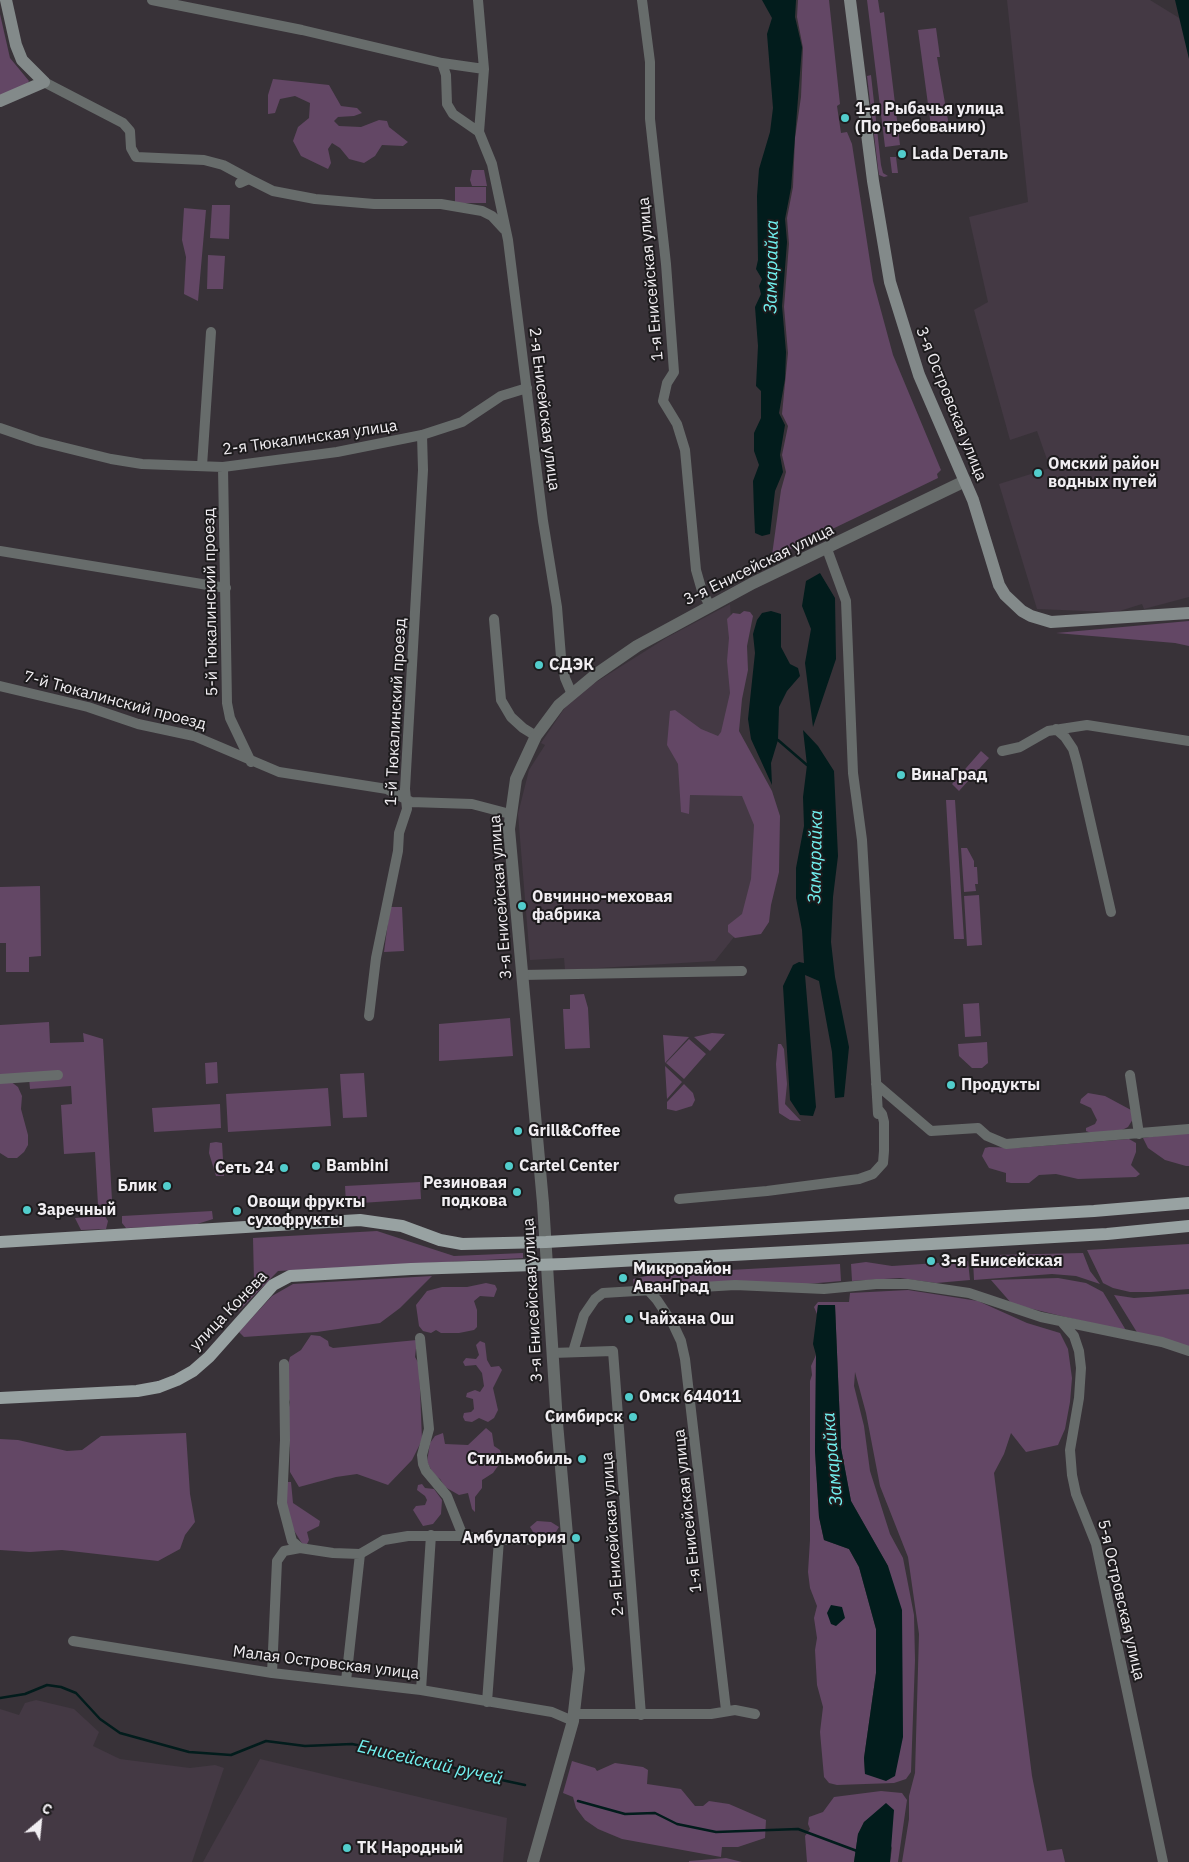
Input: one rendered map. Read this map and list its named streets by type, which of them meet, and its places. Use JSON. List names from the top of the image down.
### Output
{
  "streets": {
    "main road": ["3-я Островская улица", "улица Конева"],
    "street": [
      "1-я Енисейская улица",
      "2-я Енисейская улица",
      "2-я Тюкалинская улица",
      "3-я Енисейская улица",
      "5-й Тюкалинский проезд",
      "7-й Тюкалинский проезд",
      "1-й Тюкалинский проезд",
      "5-я Островская улица",
      "Малая Островская улица"
    ]
  },
  "crossings": [
    ["1-я Енисейская улица", "3-я Енисейская улица"],
    ["1-я Енисейская улица", "Малая Островская улица"],
    ["3-я Островская улица", "3-я Енисейская улица"],
    ["2-я Енисейская улица", "2-я Тюкалинская улица"],
    ["2-я Енисейская улица", "3-я Енисейская улица"],
    ["2-я Енисейская улица", "Малая Островская улица"],
    ["2-я Тюкалинская улица", "5-й Тюкалинский проезд"],
    ["2-я Тюкалинская улица", "1-й Тюкалинский проезд"],
    ["3-я Енисейская улица", "7-й Тюкалинский проезд"],
    ["3-я Енисейская улица", "улица Конева"],
    ["3-я Енисейская улица", "Малая Островская улица"],
    ["5-й Тюкалинский проезд", "7-й Тюкалинский проезд"],
    ["7-й Тюкалинский проезд", "1-й Тюкалинский проезд"]
  ],
  "water": ["Замарайка", "Енисейский ручей"],
  "places": [
    "1-я Рыбачья улица (По требованию)",
    "Lada Dеталь",
    "Омский район водных путей",
    "СДЭК",
    "ВинаГрад",
    "Овчинно-меховая фабрика",
    "Продукты",
    "Grill&Coffee",
    "Bambini",
    "Cartel Center",
    "Сеть 24",
    "Блик",
    "Резиновая подкова",
    "Заречный",
    "Овощи фрукты сухофрукты",
    "3-я Енисейская",
    "Микрорайон АванГрад",
    "Чайхана Ош",
    "Омск 644011",
    "Симбирск",
    "Стильмобиль",
    "Амбулатория",
    "ТК Народный"
  ],
  "north": "top right"
}
